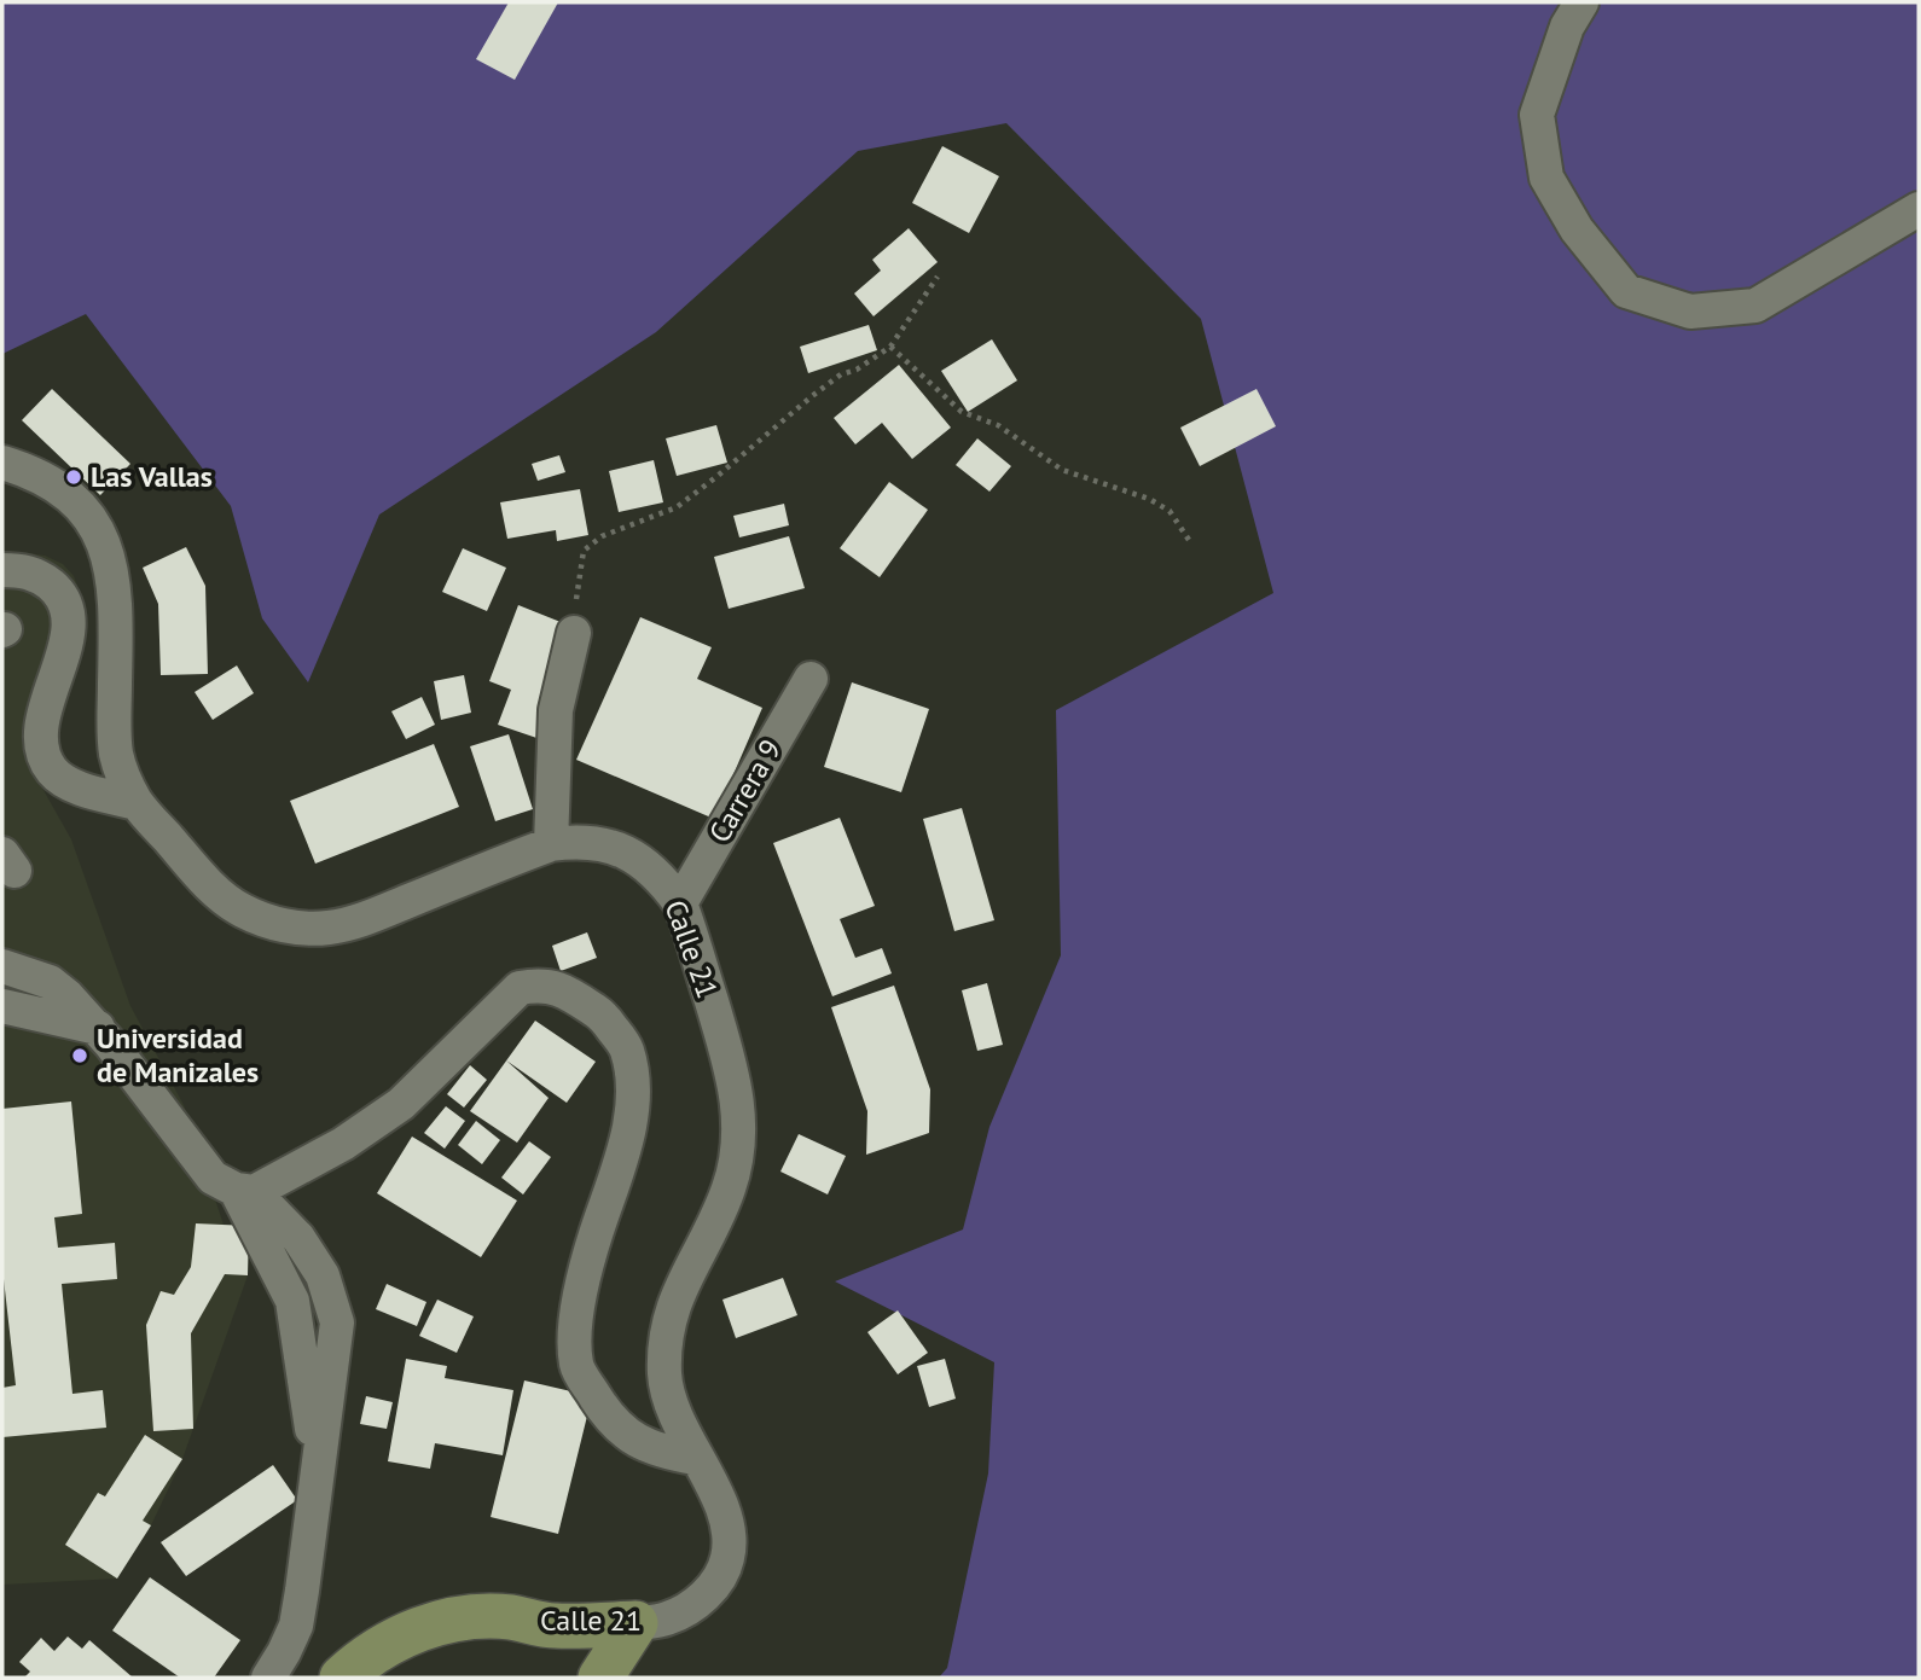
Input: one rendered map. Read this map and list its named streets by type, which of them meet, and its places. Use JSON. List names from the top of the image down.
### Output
{
  "streets": {
    "main road": ["Calle 21"],
    "street": ["Carrera 9"]
  },
  "crossings": [
    ["Carrera 9", "Calle 21"]
  ],
  "places": ["Las Vallas", "Universidad de Manizales"]
}
